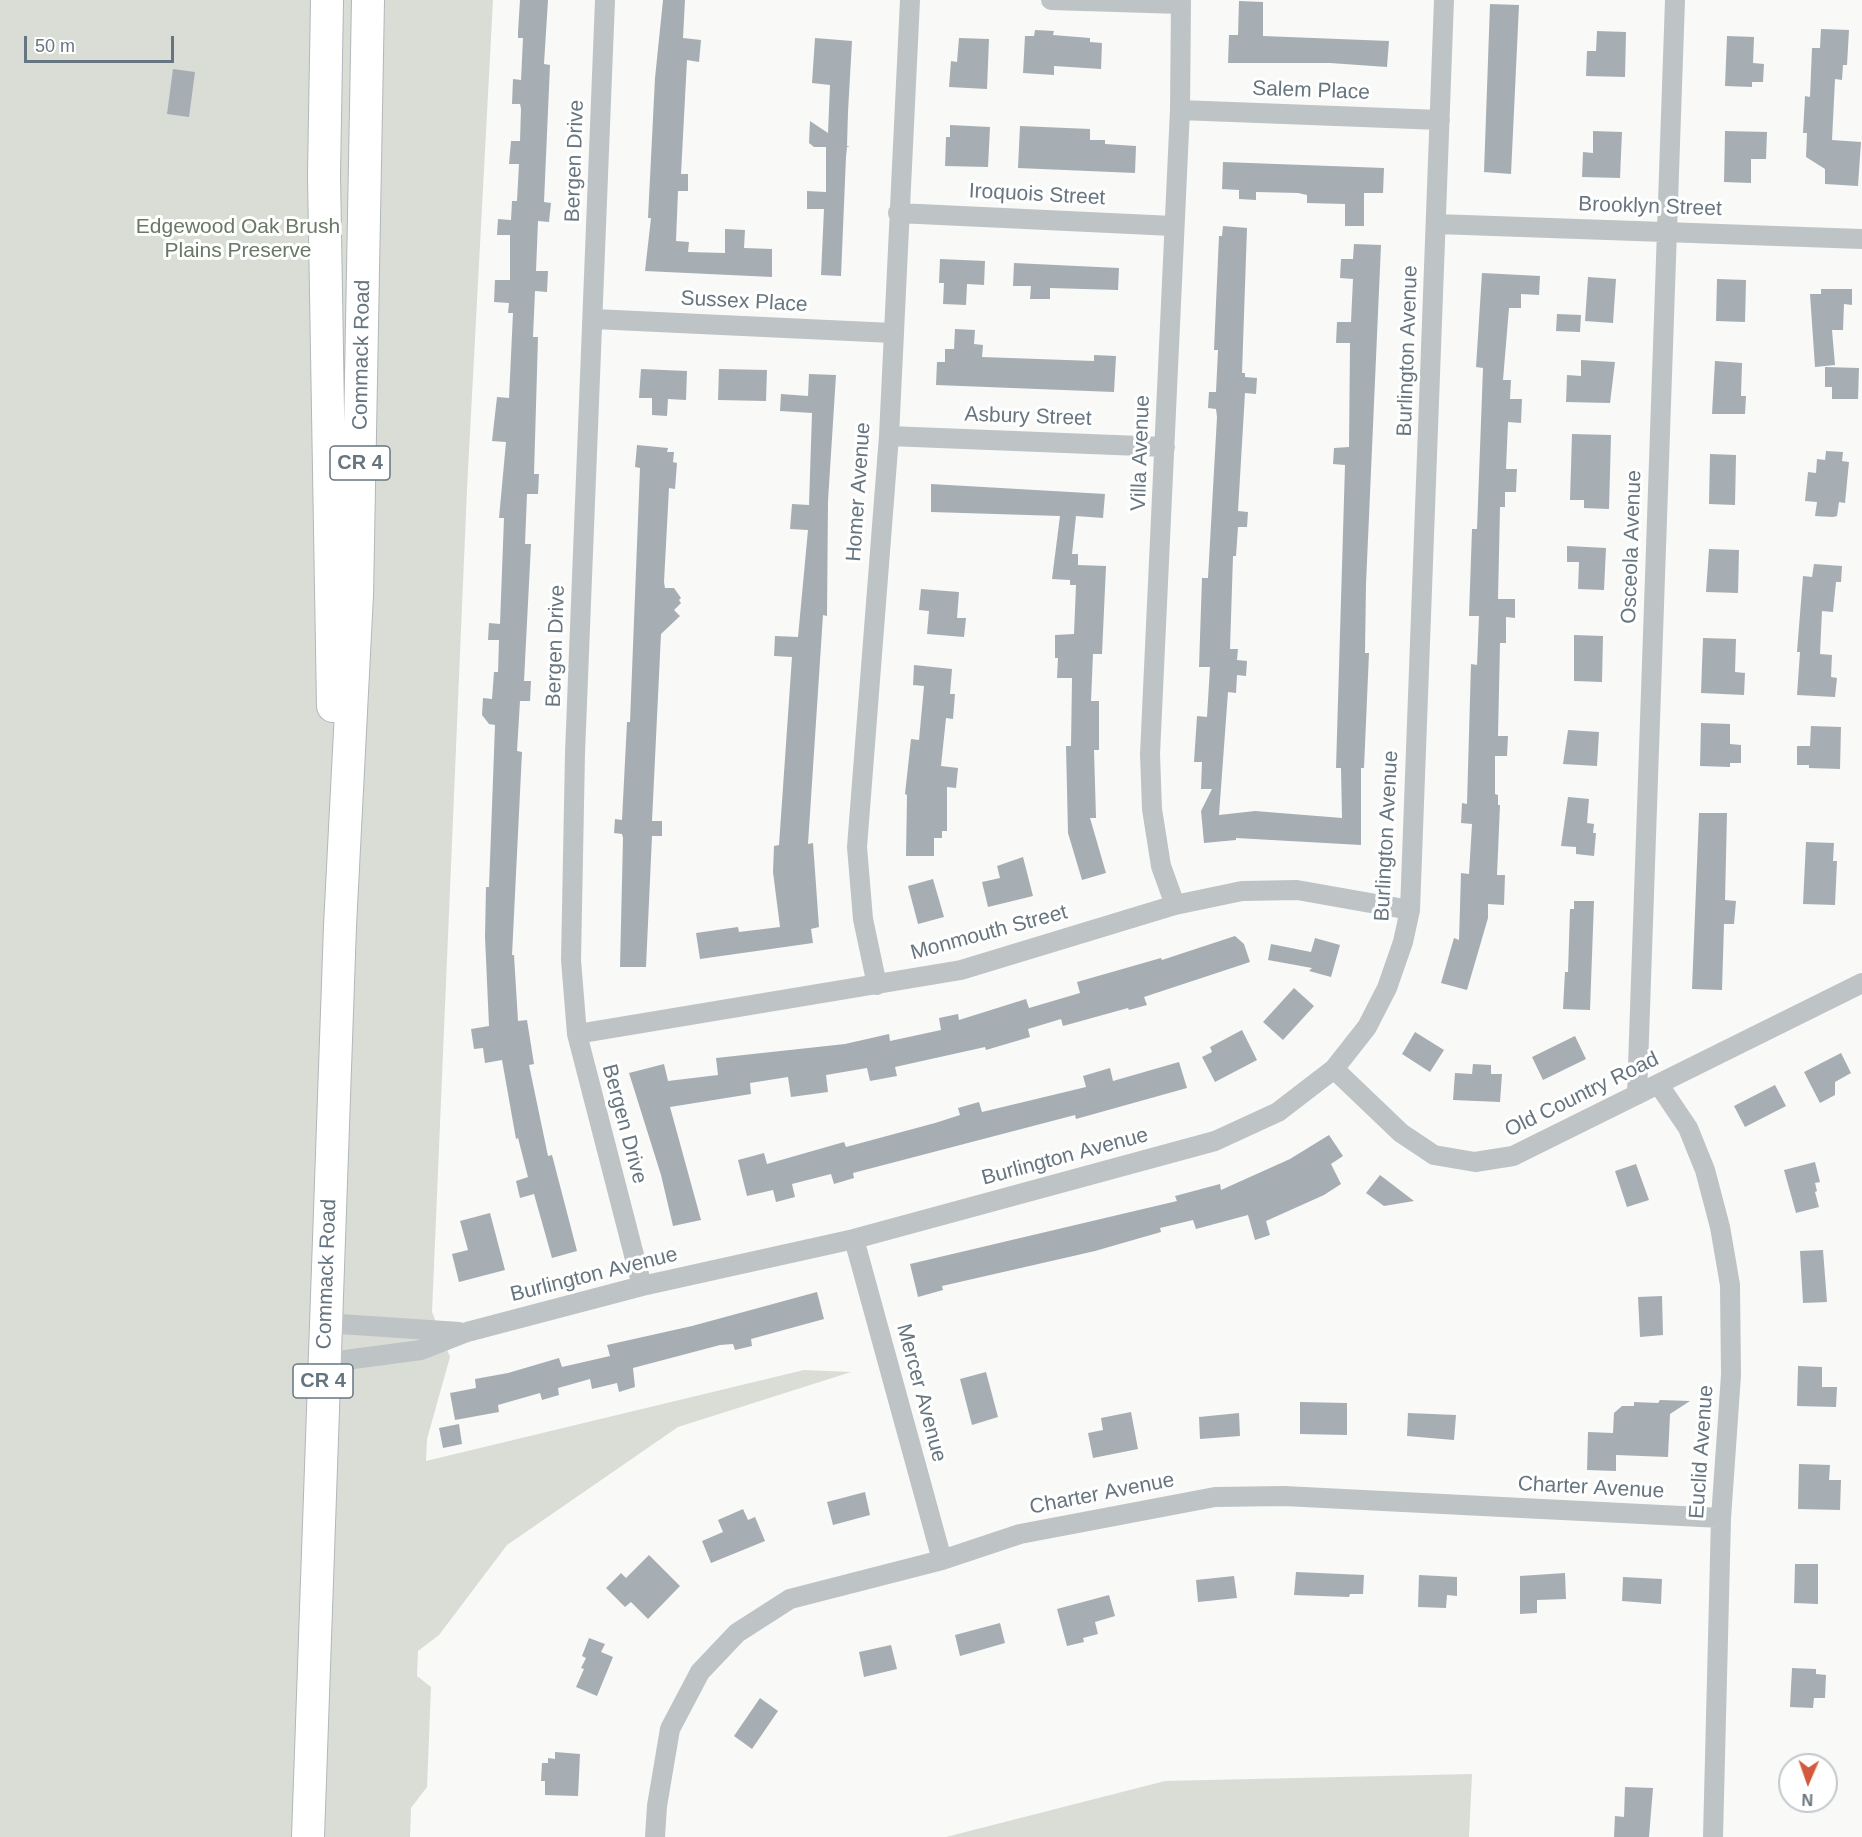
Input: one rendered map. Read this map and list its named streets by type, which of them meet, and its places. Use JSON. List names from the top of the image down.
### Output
{
  "streets": {
    "main road": ["Commack Road", "CR 4"],
    "street": [
      "Salem Place",
      "Bergen Drive",
      "Iroquois Street",
      "Brooklyn Street",
      "Sussex Place",
      "Burlington Avenue",
      "Asbury Street",
      "Villa Avenue",
      "Homer Avenue",
      "Osceola Avenue",
      "Monmouth Street",
      "Old Country Road",
      "Mercer Avenue",
      "Euclid Avenue",
      "Charter Avenue"
    ]
  },
  "crossings": [
    ["Salem Place", "Burlington Avenue"],
    ["Salem Place", "Villa Avenue"],
    ["Bergen Drive", "Sussex Place"],
    ["Bergen Drive", "Burlington Avenue"],
    ["Bergen Drive", "Monmouth Street"],
    ["Iroquois Street", "Villa Avenue"],
    ["Iroquois Street", "Homer Avenue"],
    ["Brooklyn Street", "Burlington Avenue"],
    ["Brooklyn Street", "Osceola Avenue"],
    ["Sussex Place", "Homer Avenue"],
    ["Burlington Avenue", "Commack Road"],
    ["Burlington Avenue", "Monmouth Street"],
    ["Burlington Avenue", "Old Country Road"],
    ["Burlington Avenue", "Mercer Avenue"],
    ["Asbury Street", "Villa Avenue"],
    ["Asbury Street", "Homer Avenue"],
    ["Villa Avenue", "Monmouth Street"],
    ["Homer Avenue", "Monmouth Street"],
    ["Osceola Avenue", "Old Country Road"],
    ["Old Country Road", "Euclid Avenue"],
    ["Mercer Avenue", "Charter Avenue"],
    ["Euclid Avenue", "Charter Avenue"]
  ],
  "parks": ["Edgewood Oak Brush Plains Preserve"],
  "scale_bar": "50 m",
  "north": "bottom"
}
